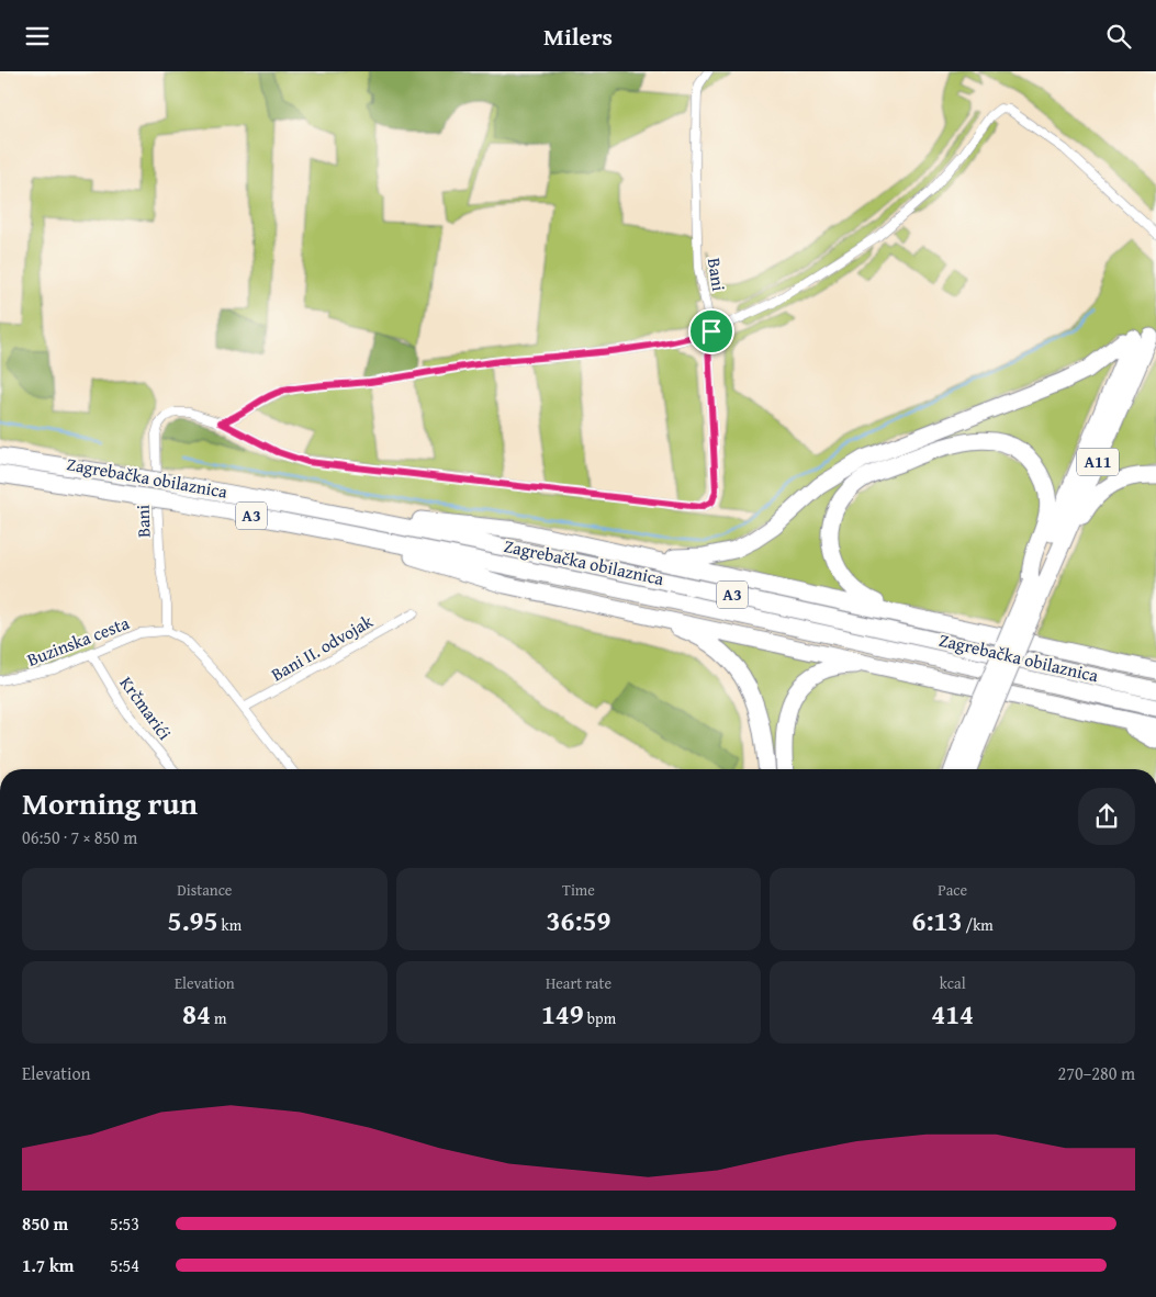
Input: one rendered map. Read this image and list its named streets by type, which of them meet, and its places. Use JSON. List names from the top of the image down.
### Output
{
  "streets": {
    "highway": ["A11", "Zagrebačka obilaznica", "A3"],
    "street": [
      "Bani",
      "Buzinska cesta",
      "Bani II. odvojak",
      "Krčmarići"
    ]
  },
  "crossings": [
    ["Bani", "Buzinska cesta"],
    ["Buzinska cesta", "Krčmarići"]
  ],
  "page": {
    "header": "Milers",
    "heading": ["Morning run", "06:50 · 7 × 850 m"],
    "stats": [
      ["Distance", "5.95 km"],
      ["Time", "36:59"],
      ["Pace", "6:13 /km"],
      ["Elevation", "84 m"],
      ["Heart rate", "149 bpm"],
      ["kcal", "414"]
    ],
    "chart": ["Elevation", "270–280 m"],
    "list": [
      {
        "name": "850 m",
        "note": "5:53"
      },
      {
        "name": "1.7 km",
        "note": "5:54"
      }
    ]
  }
}
